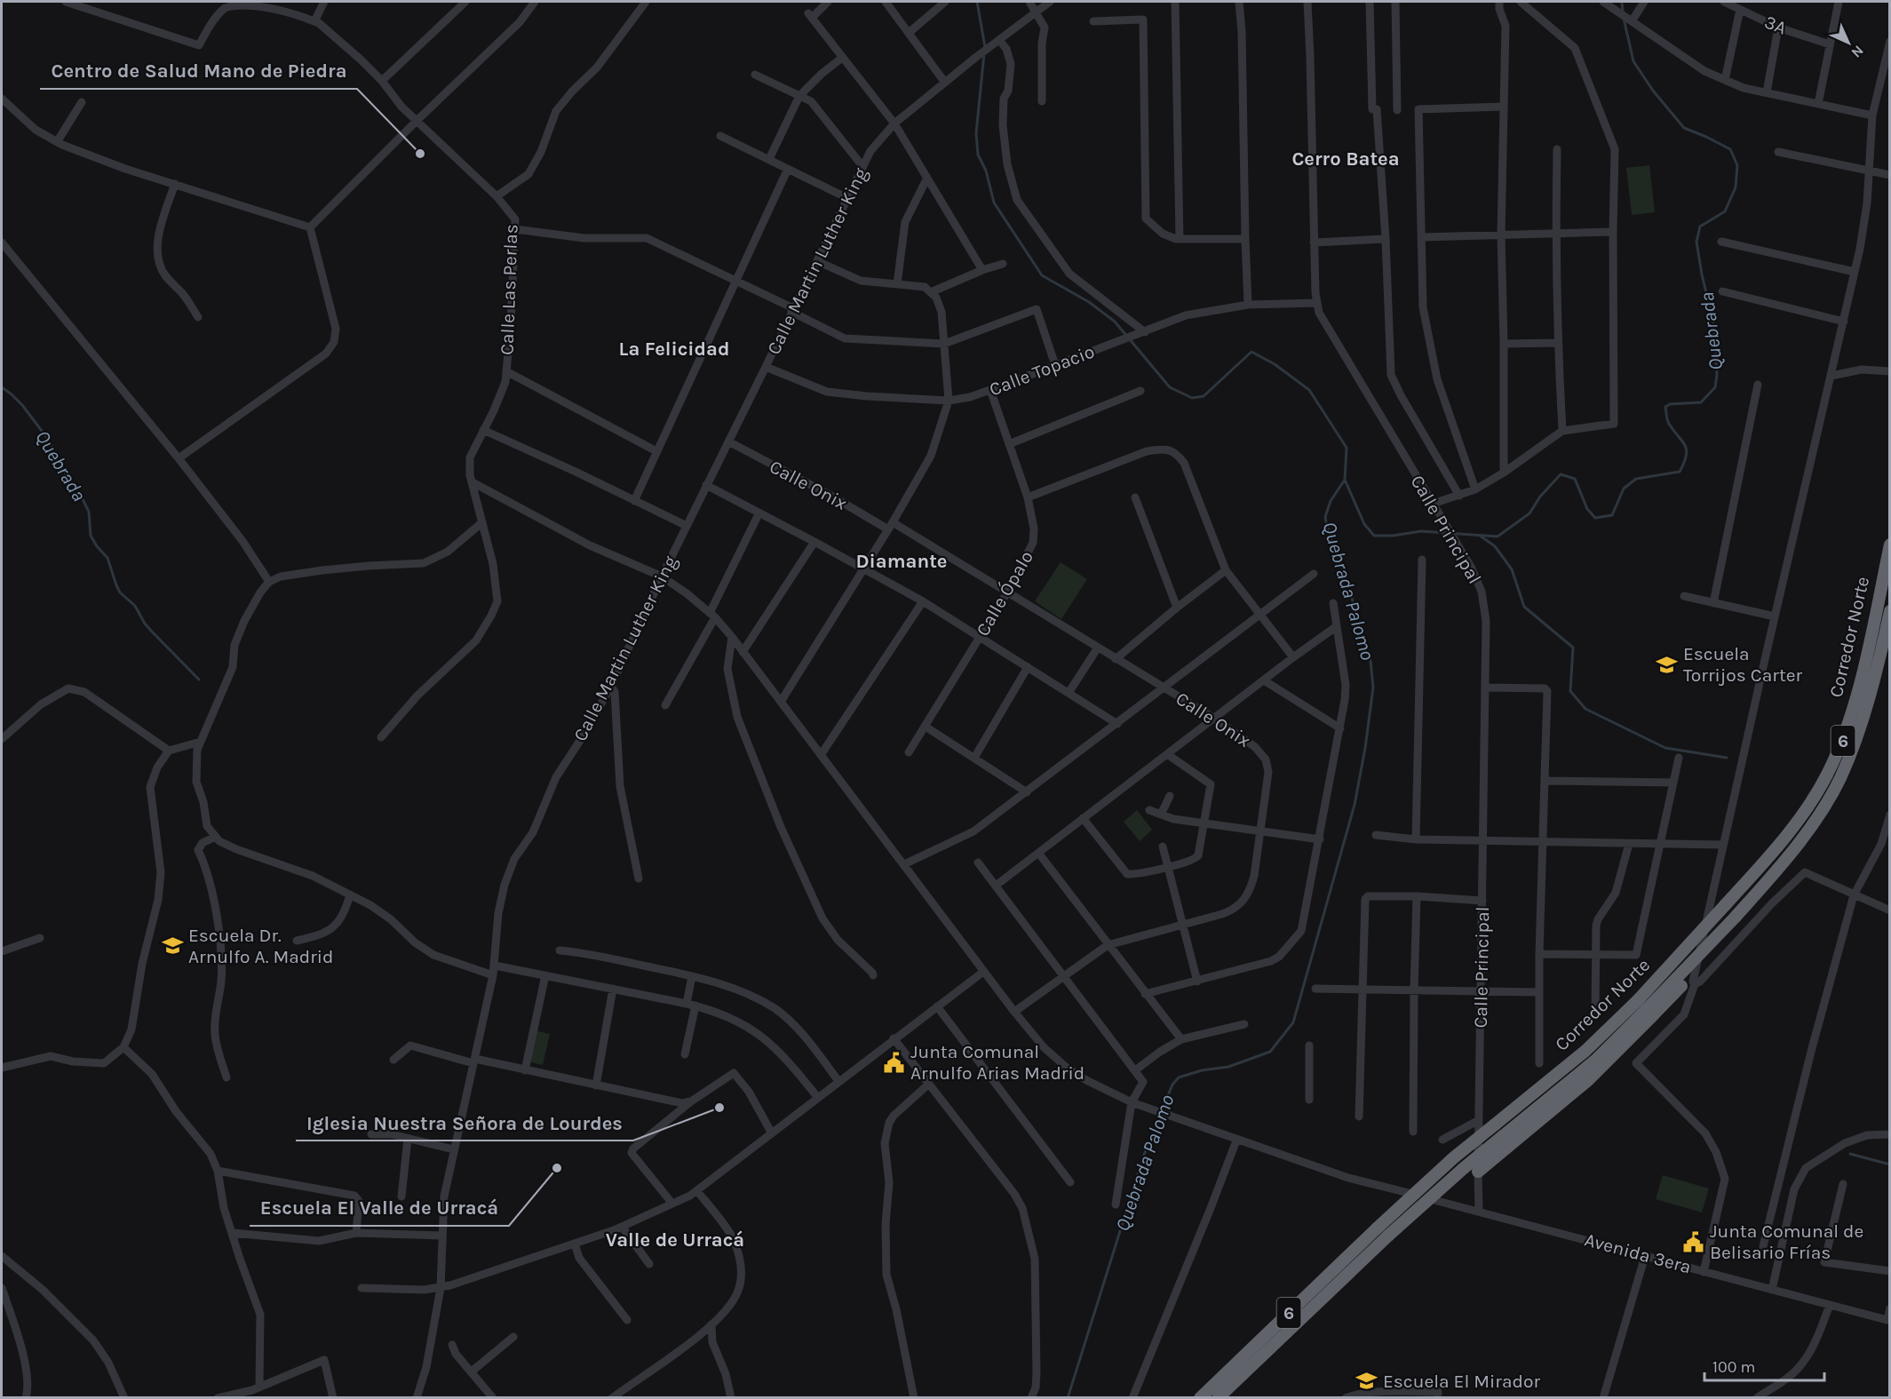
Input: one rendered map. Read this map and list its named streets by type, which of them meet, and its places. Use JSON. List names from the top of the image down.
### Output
{
  "streets": {
    "highway": ["Corredor Norte", "6"],
    "street": [
      "3A",
      "Calle Martin Luther King",
      "Calle Las Perlas",
      "Calle Topacio",
      "Calle Onix",
      "Calle Principal",
      "Calle Ópalo",
      "Avenida 3era"
    ]
  },
  "crossings": [
    ["Calle Martin Luther King", "Calle Topacio"],
    ["Calle Martin Luther King", "Calle Onix"],
    ["Calle Martin Luther King", "Avenida 3era"],
    ["Calle Las Perlas", "Avenida 3era"],
    ["Calle Topacio", "Calle Principal"],
    ["Calle Topacio", "Calle Ópalo"],
    ["Calle Onix", "Calle Ópalo"],
    ["Calle Onix", "Avenida 3era"],
    ["Calle Principal", "Avenida 3era"]
  ],
  "districts": [
    "Cerro Batea",
    "La Felicidad",
    "Diamante",
    "Valle de Urracá"
  ],
  "water": ["Quebrada", "Quebrada Palomo"],
  "places": {
    "other": ["Centro de Salud Mano de Piedra", "Iglesia Nuestra Señora de Lourdes", "Escuela El Valle de Urracá"],
    "school or university": ["Escuela Torrijos Carter", "Escuela Dr. Arnulfo A. Madrid", "Escuela El Mirador"],
    "public building": ["Junta Comunal Arnulfo Arias Madrid", "Junta Comunal de Belisario Frías"]
  },
  "scale_bar": "100 m",
  "north": "bottom right"
}
